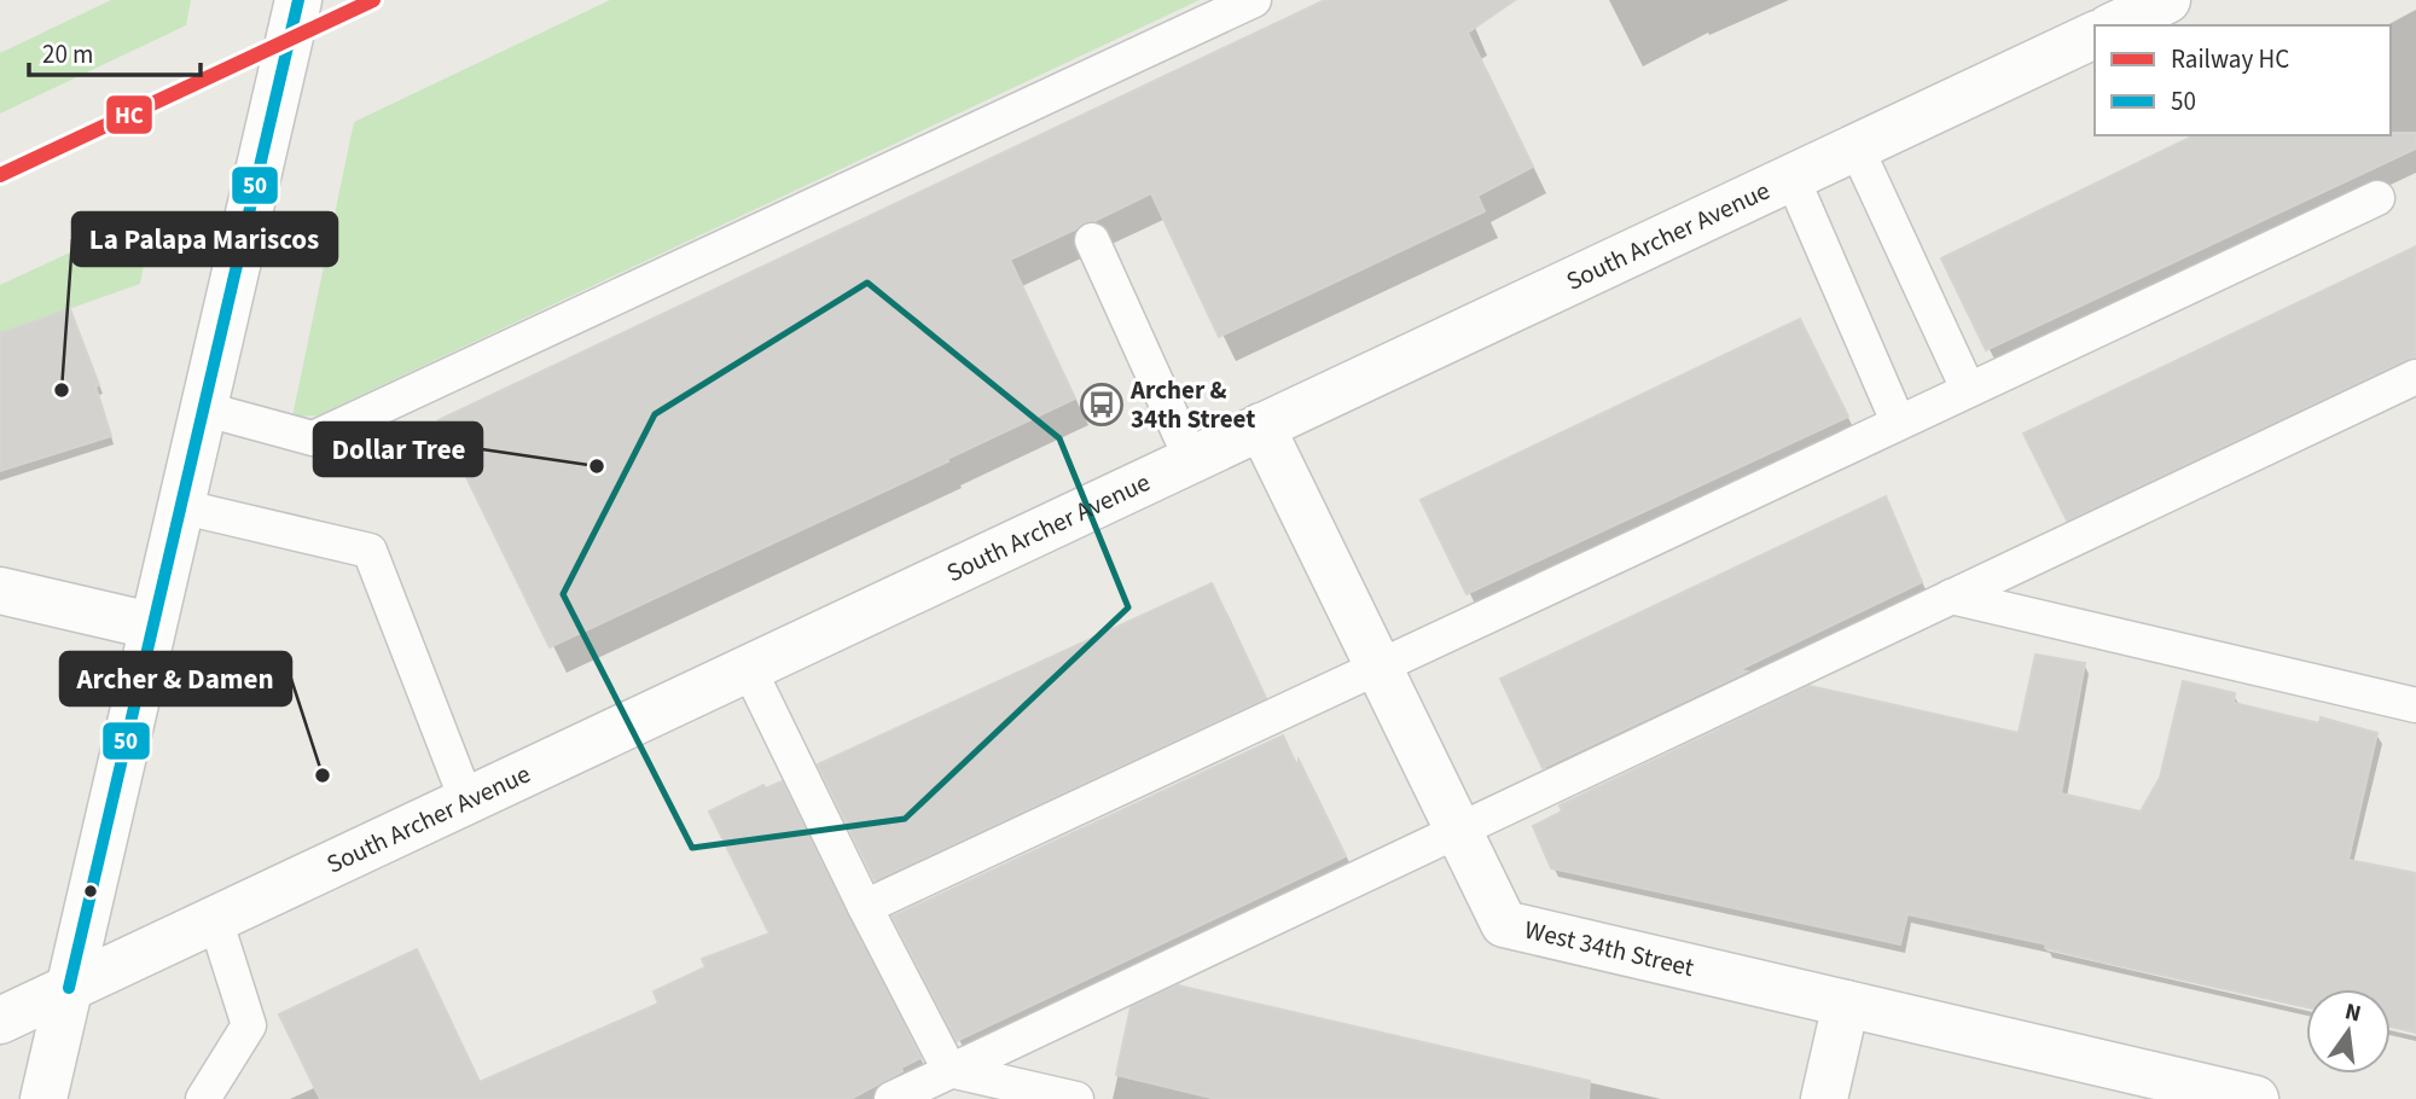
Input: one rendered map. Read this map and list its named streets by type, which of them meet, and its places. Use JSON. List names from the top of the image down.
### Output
{
  "streets": {
    "main road": ["South Archer Avenue", "West 34th Street"]
  },
  "crossings": [
    ["South Archer Avenue", "West 34th Street"]
  ],
  "places": {
    "other": ["La Palapa Mariscos", "Dollar Tree", "Archer & Damen"],
    "bus stop": ["Archer & 34th Street"]
  },
  "lines": ["rail line HC", "transit line 50"],
  "legend": ["Railway HC", "50"],
  "scale_bar": "20 m",
  "north": "top"
}
